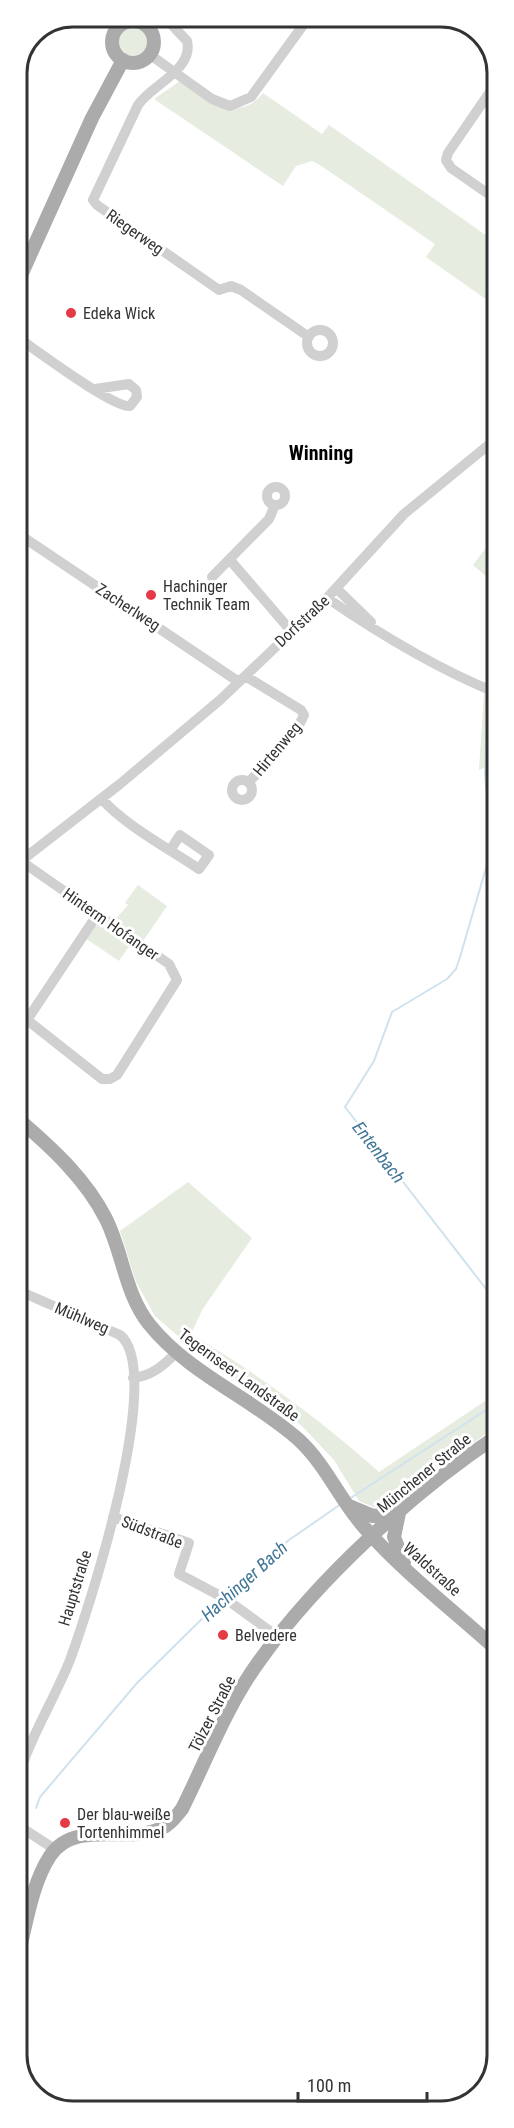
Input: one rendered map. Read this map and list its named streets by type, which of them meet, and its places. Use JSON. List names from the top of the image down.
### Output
{
  "streets": {
    "main road": [
      "Tegernseer Landstraße",
      "Münchener Straße",
      "Waldstraße",
      "Tölzer Straße"
    ],
    "street": [
      "Riegerweg",
      "Zacherlweg",
      "Dorfstraße",
      "Hirtenweg",
      "Hinterm Hofanger",
      "Mühlweg",
      "Südstraße",
      "Hauptstraße"
    ]
  },
  "crossings": [
    ["Zacherlweg", "Dorfstraße"],
    ["Zacherlweg", "Hirtenweg"],
    ["Dorfstraße", "Hirtenweg"],
    ["Mühlweg", "Hauptstraße"],
    ["Tegernseer Landstraße", "Münchener Straße"],
    ["Tegernseer Landstraße", "Waldstraße"],
    ["Tegernseer Landstraße", "Tölzer Straße"],
    ["Münchener Straße", "Waldstraße"],
    ["Münchener Straße", "Tölzer Straße"],
    ["Südstraße", "Hauptstraße"],
    ["Südstraße", "Tölzer Straße"],
    ["Waldstraße", "Tölzer Straße"]
  ],
  "districts": ["Winning"],
  "water": ["Entenbach", "Hachinger Bach"],
  "places": [
    "Edeka Wick",
    "Hachinger Technik Team",
    "Belvedere",
    "Der blau-weiße Tortenhimmel"
  ],
  "scale_bar": "100 m"
}
